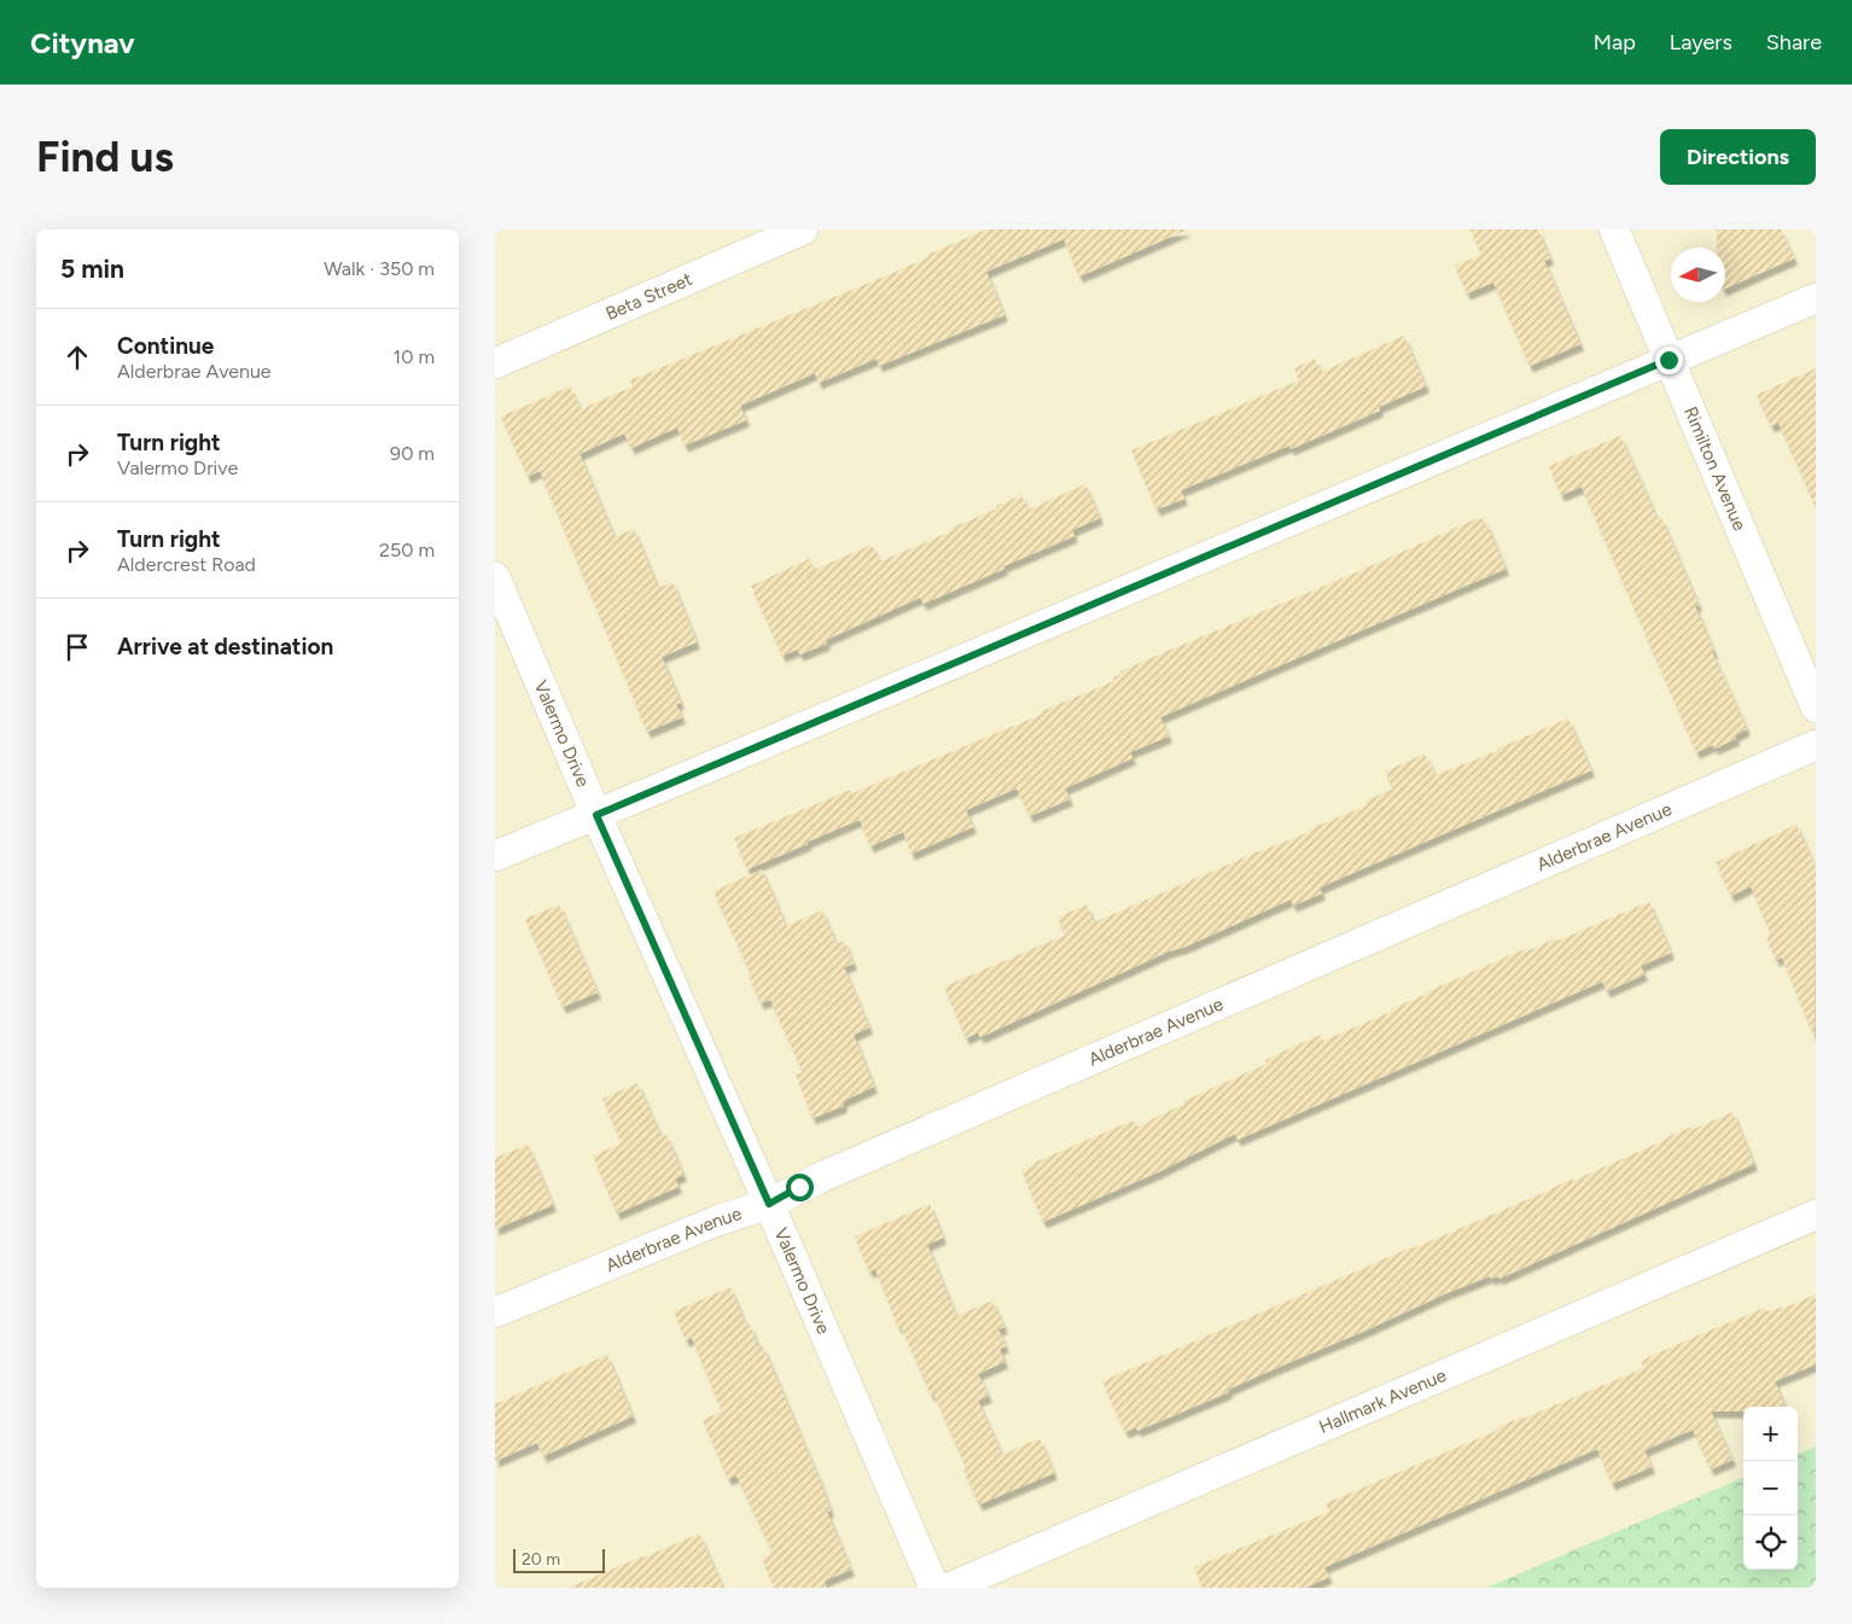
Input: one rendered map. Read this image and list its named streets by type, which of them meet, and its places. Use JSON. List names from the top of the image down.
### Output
{
  "streets": {
    "street": [
      "Beta Street",
      "Rimilton Avenue",
      "Valermo Drive",
      "Alderbrae Avenue",
      "Hallmark Avenue"
    ]
  },
  "crossings": [
    ["Valermo Drive", "Alderbrae Avenue"]
  ],
  "scale_bar": "20 m",
  "north": "left",
  "page": {
    "header": "Citynav",
    "nav": ["Map", "Layers", "Share"],
    "buttons": "Directions",
    "title": "Find us",
    "heading": ["5 min", "Walk · 350 m"],
    "list": [
      ["Continue", "Alderbrae Avenue", "10 m"],
      ["Turn right", "Valermo Drive", "90 m"],
      ["Turn right", "Aldercrest Road", "250 m"],
      "Arrive at destination"
    ],
    "map_buttons": ["+", "−"],
    "scale": "20 m"
  }
}
